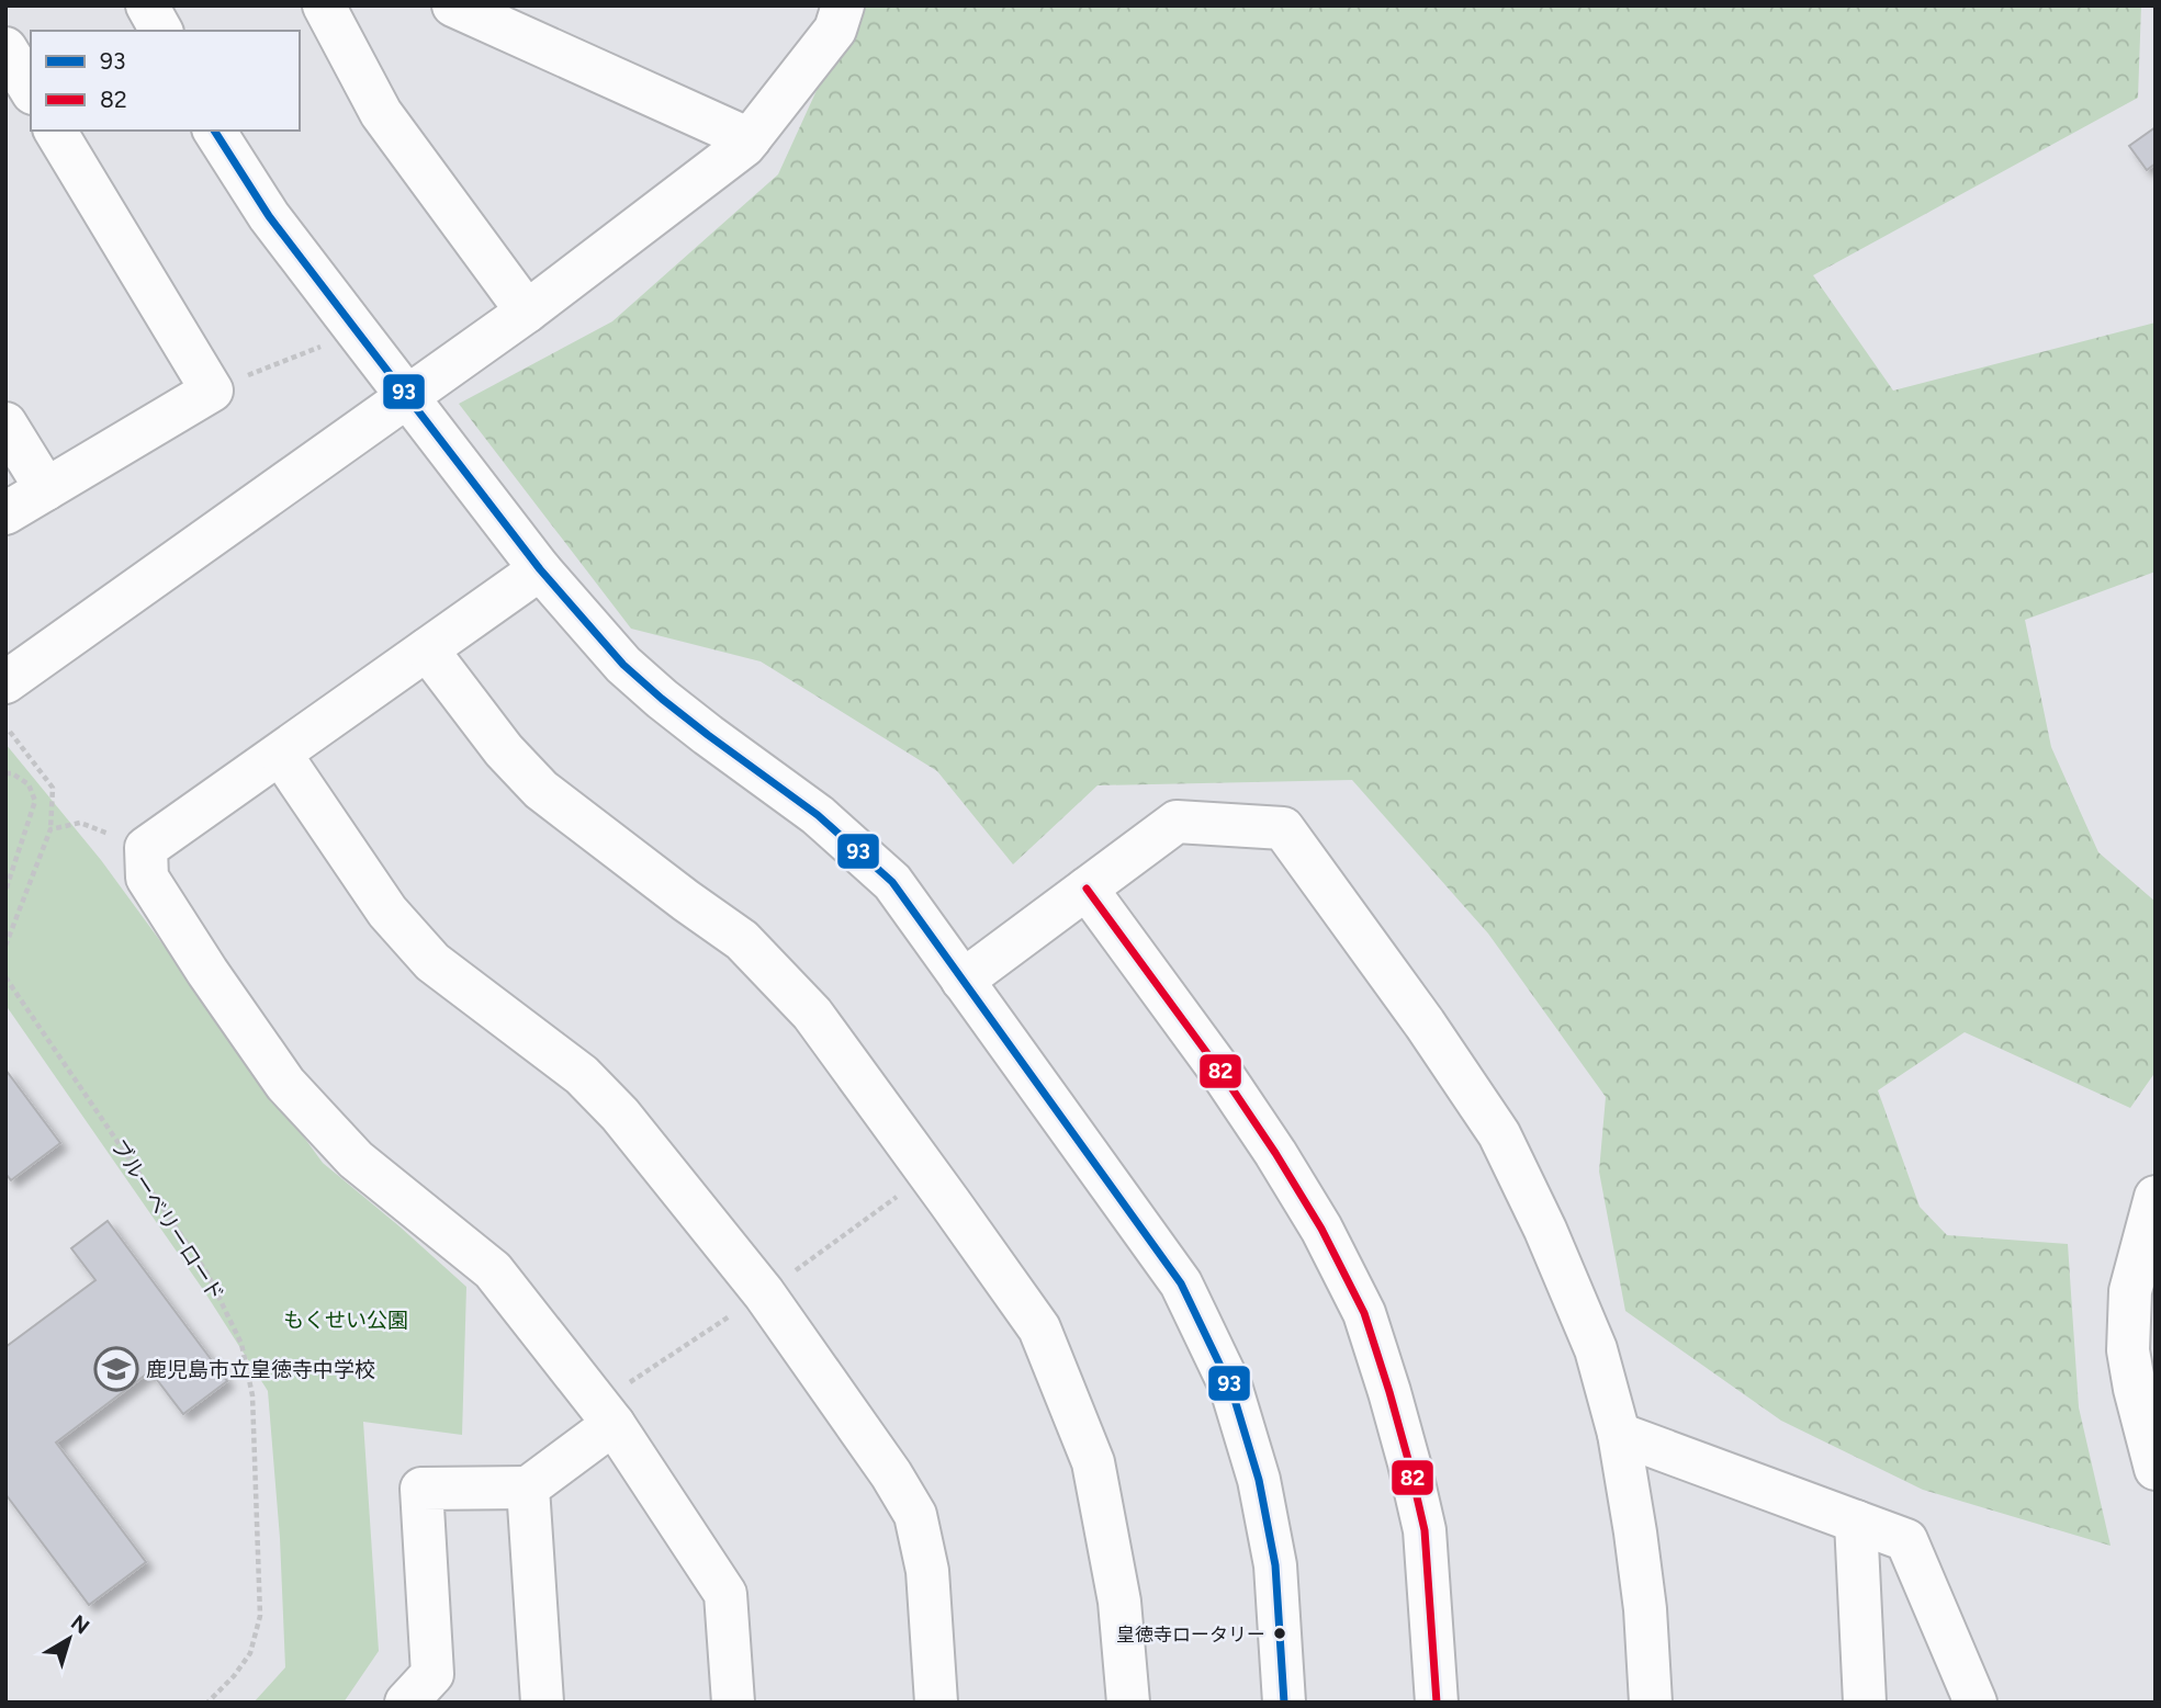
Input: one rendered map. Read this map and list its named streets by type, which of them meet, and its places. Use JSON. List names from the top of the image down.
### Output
{
  "streets": {
    "path": ["ブルーベリーロード"]
  },
  "parks": ["もくせい公園"],
  "places": {
    "school or university": ["鹿児島市立皇徳寺中学校"],
    "other": ["皇徳寺ロータリー"]
  },
  "lines": ["transit line 93", "transit line 82"],
  "legend": ["93", "82"],
  "north": "top right"
}
